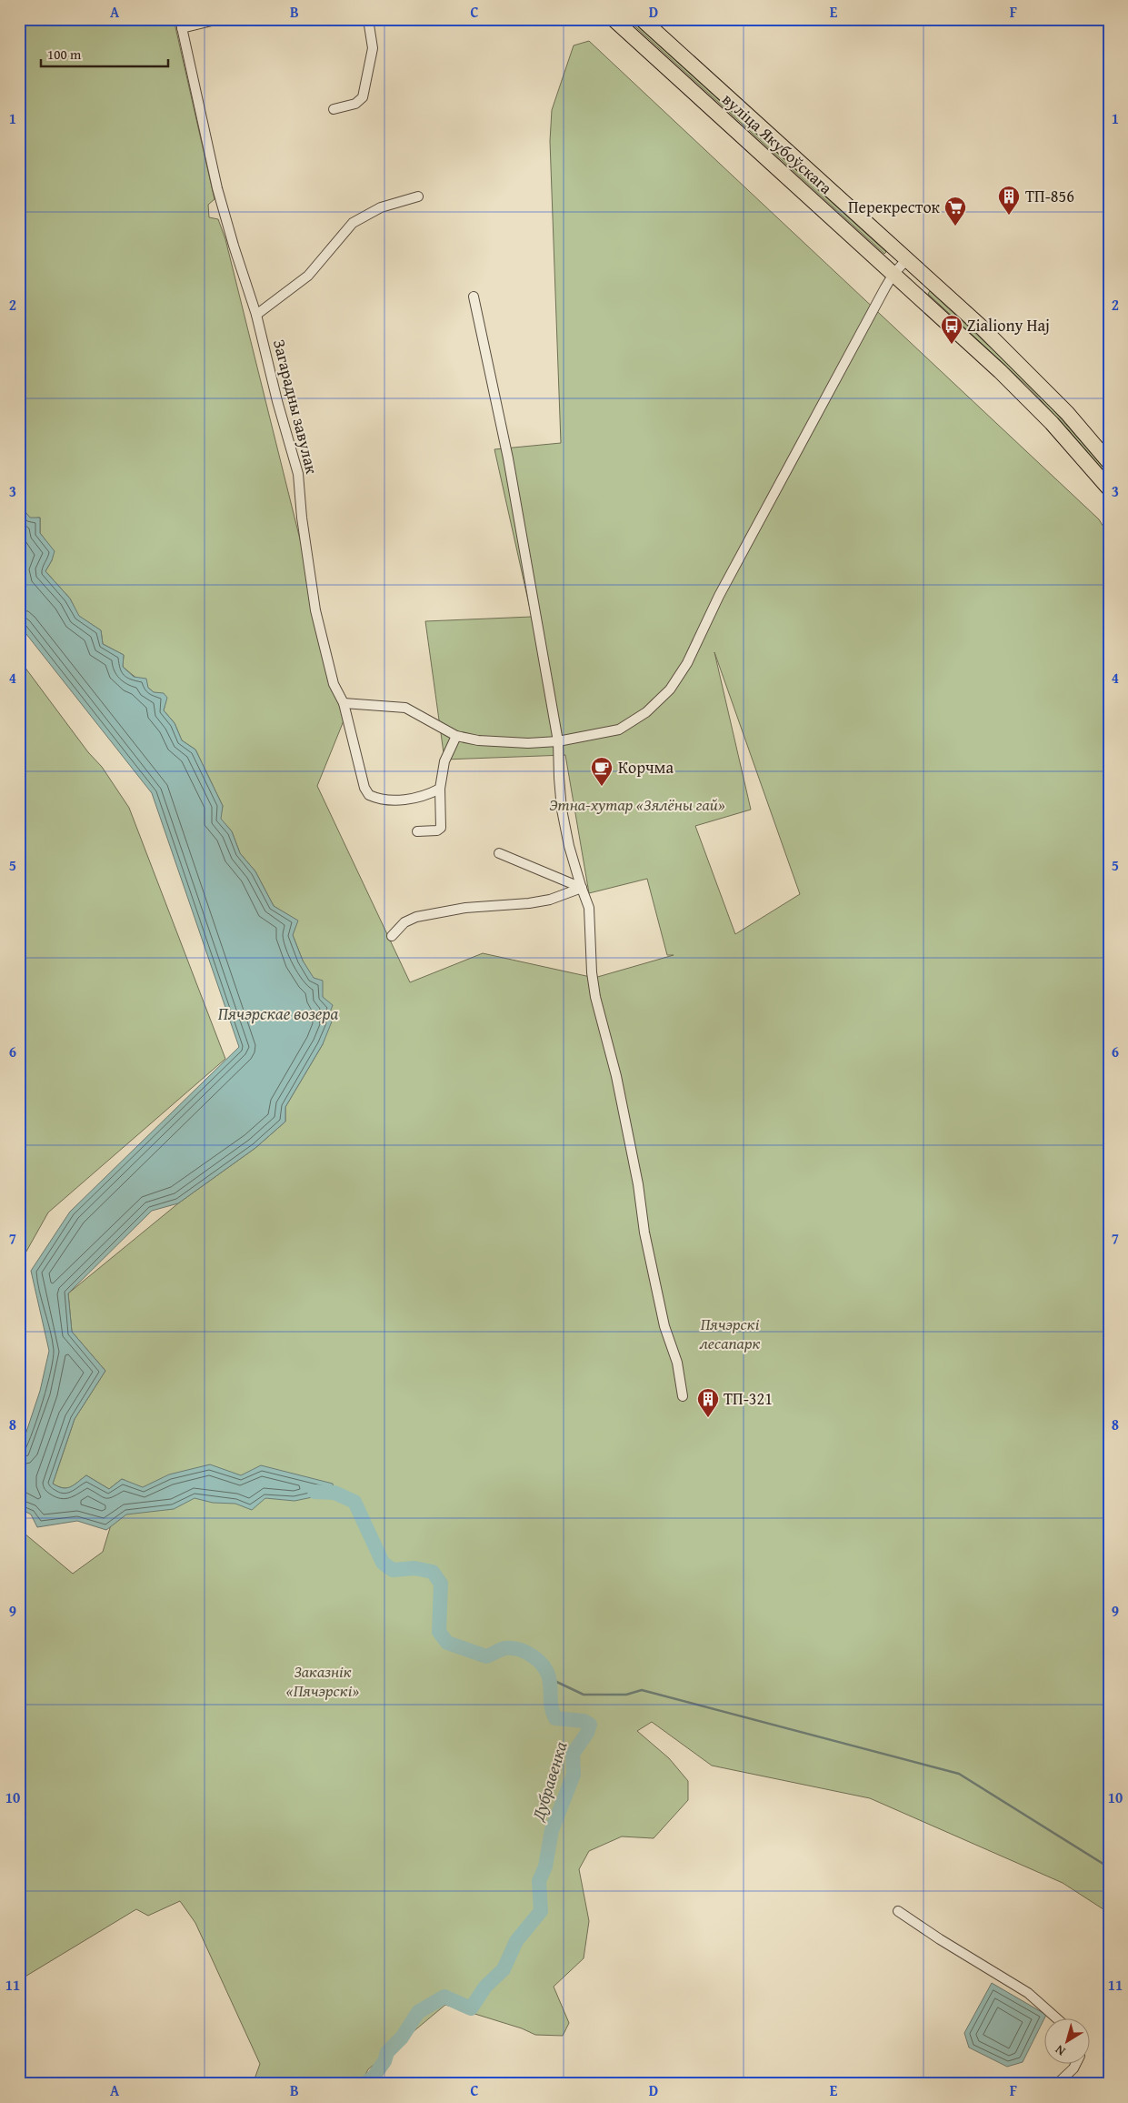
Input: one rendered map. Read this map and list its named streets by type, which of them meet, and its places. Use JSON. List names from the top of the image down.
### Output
{
  "streets": {
    "main road": ["вуліца Якубоўскага"],
    "street": ["Загарадны завулак"]
  },
  "water": ["Пячэрскае возера", "Дубравенка"],
  "parks": ["Этна-хутар «Зялёны гай»", "Пячэрскі лесапарк", "Заказнік «Пячэрскі»"],
  "places": {
    "building": ["ТП-856", "ТП-321"],
    "supermarket": ["Перекресток"],
    "bus stop": ["Zialiony Haj"],
    "cafe": ["Корчма"]
  },
  "scale_bar": "100 m",
  "north": "bottom left",
  "grid": {
    "columns": [
      "A",
      "B",
      "C",
      "D",
      "E",
      "F"
    ],
    "rows": [
      "1",
      "2",
      "3",
      "4",
      "5",
      "6",
      "7",
      "8",
      "9",
      "10",
      "11"
    ]
  }
}
